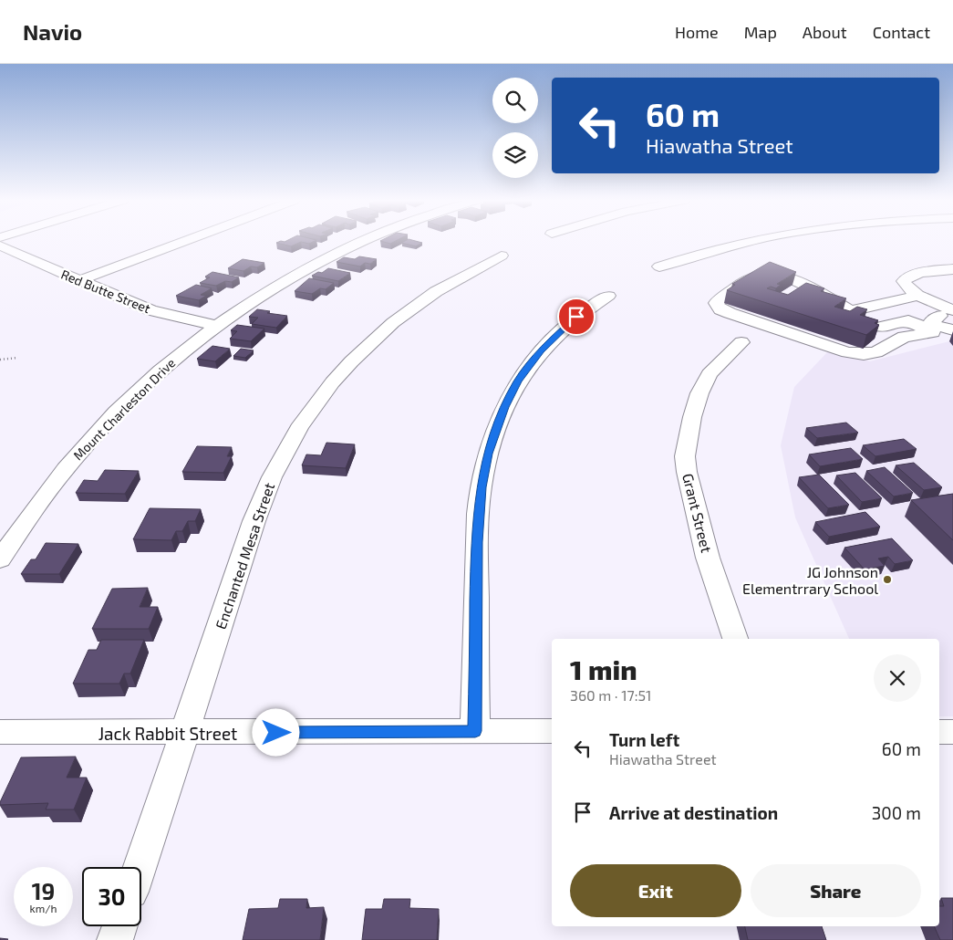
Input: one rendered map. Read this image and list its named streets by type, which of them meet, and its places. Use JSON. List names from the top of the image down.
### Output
{
  "streets": {
    "street": [
      "Red Butte Street",
      "Mount Charleston Drive",
      "Grant Street",
      "Enchanted Mesa Street",
      "Jack Rabbit Street"
    ]
  },
  "crossings": [
    ["Red Butte Street", "Mount Charleston Drive"],
    ["Enchanted Mesa Street", "Jack Rabbit Street"]
  ],
  "places": ["JG Johnson Elementrrary School"],
  "page": {
    "header": "Navio",
    "nav": [
      "Home",
      "Map",
      "About",
      "Contact"
    ],
    "turn": ["60 m", "Hiawatha Street"],
    "heading": ["1 min", "360 m · 17:51"],
    "list": [
      {
        "name": "Turn left",
        "note": "Hiawatha Street",
        "value": "60 m"
      },
      {
        "name": "Arrive at destination",
        "value": "300 m"
      }
    ],
    "buttons": ["Exit", "Share"],
    "speed": "19 km/h",
    "limit": "30"
  }
}
